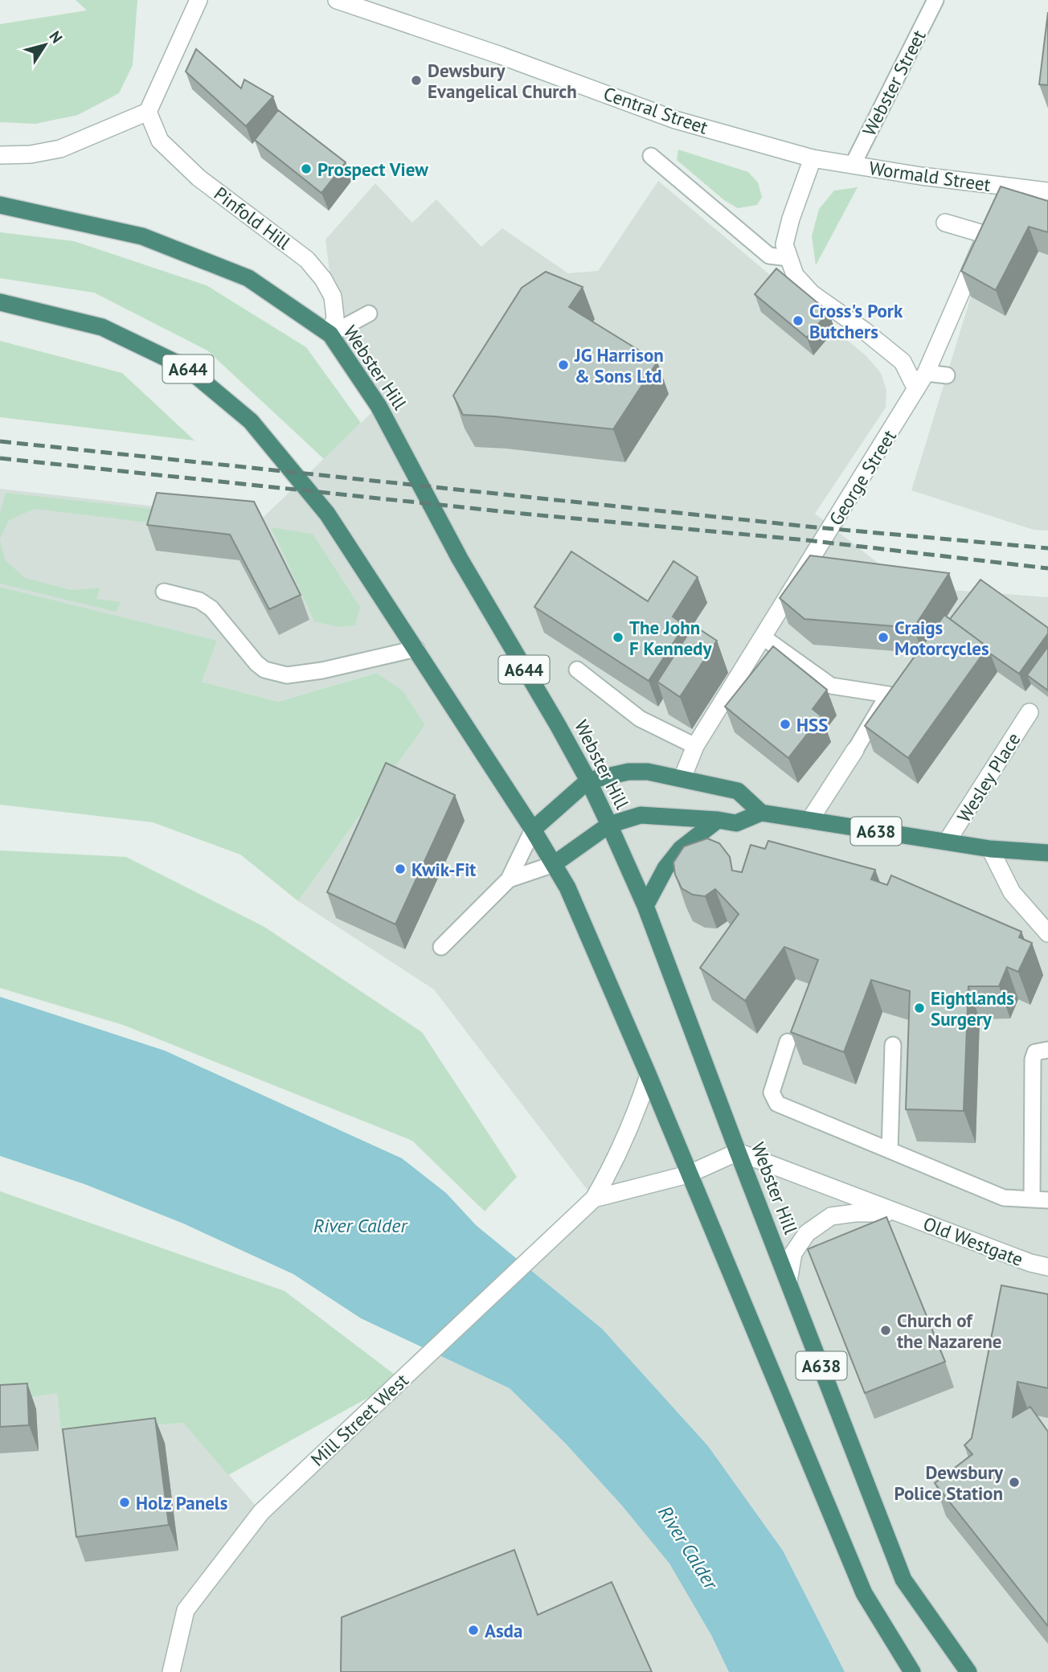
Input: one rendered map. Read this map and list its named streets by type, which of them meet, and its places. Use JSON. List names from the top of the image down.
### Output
{
  "streets": {
    "highway": ["Webster Hill", "A644", "A638"],
    "street": [
      "Central Street",
      "Wormald Street",
      "Pinfold Hill",
      "George Street",
      "Wesley Place",
      "Old Westgate",
      "Mill Street West"
    ],
    "lane": ["Webster Street"]
  },
  "crossings": [
    ["Webster Street", "Wormald Street"],
    ["Central Street", "Wormald Street"],
    ["Pinfold Hill", "Webster Hill"],
    ["Webster Hill", "Old Westgate"],
    ["A644", "A638"],
    ["Wesley Place", "A638"],
    ["A638", "Mill Street West"]
  ],
  "water": ["River Calder"],
  "places": [
    "Dewsbury Evangelical Church",
    "Prospect View",
    "Cross's Pork Butchers",
    "JG Harrison & Sons Ltd",
    "The John F Kennedy",
    "Craigs Motorcycles",
    "HSS",
    "Kwik-Fit",
    "Eightlands Surgery",
    "Church of the Nazarene",
    "Dewsbury Police Station",
    "Holz Panels",
    "Asda"
  ],
  "north": "top right"
}
